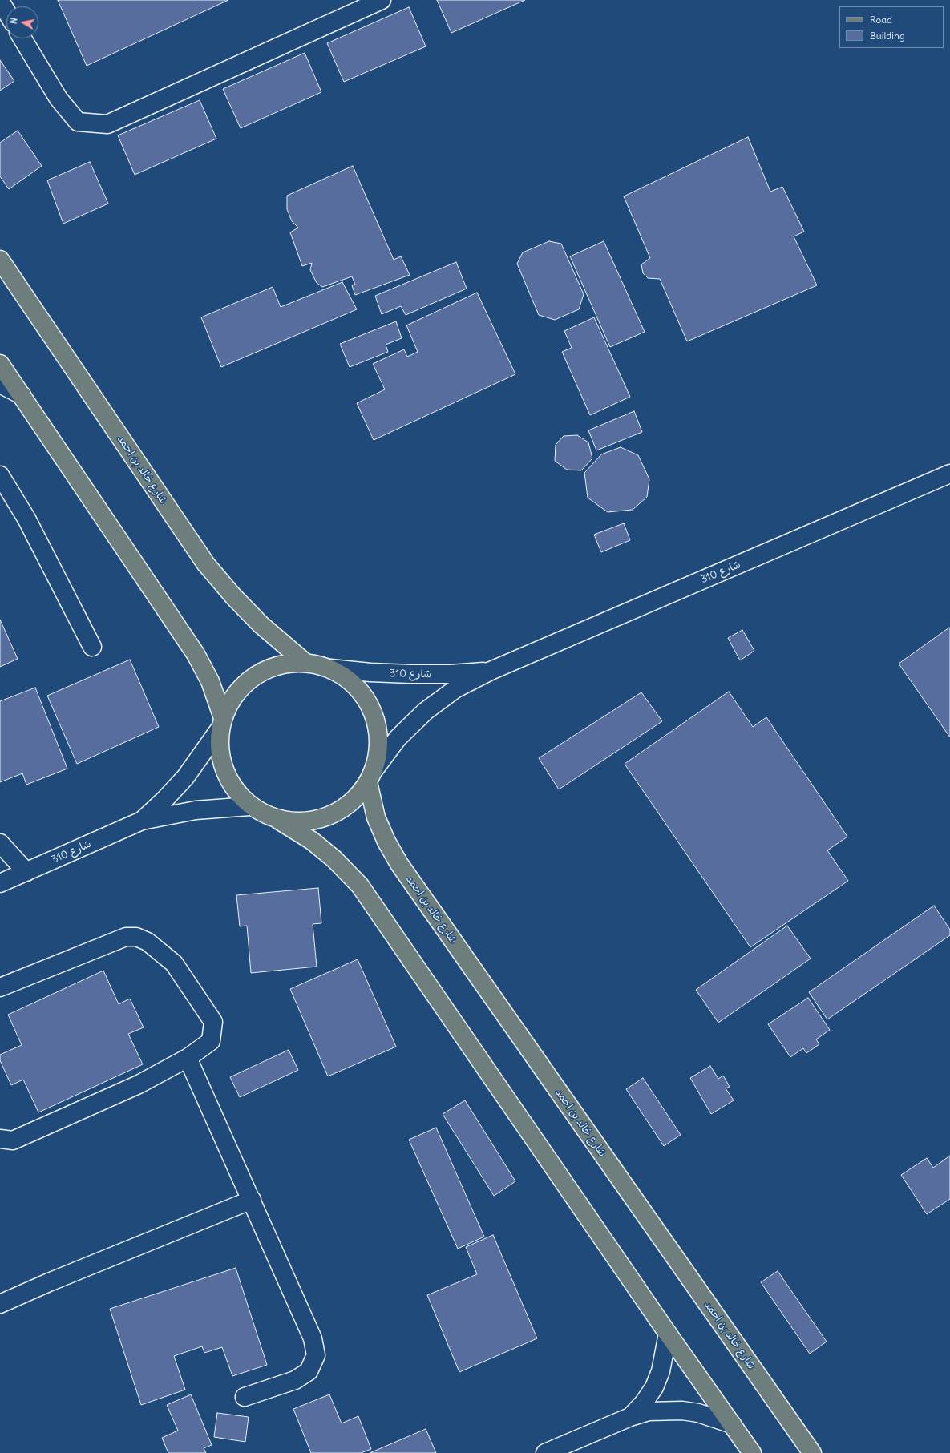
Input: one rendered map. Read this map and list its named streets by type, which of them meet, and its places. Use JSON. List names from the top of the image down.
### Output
{
  "streets": {
    "main road": ["شارع خالد بن احمد"],
    "street": ["شارع 310"]
  },
  "crossings": [
    ["شارع خالد بن احمد", "شارع 310"]
  ],
  "legend": ["Road", "Building"],
  "north": "left"
}
